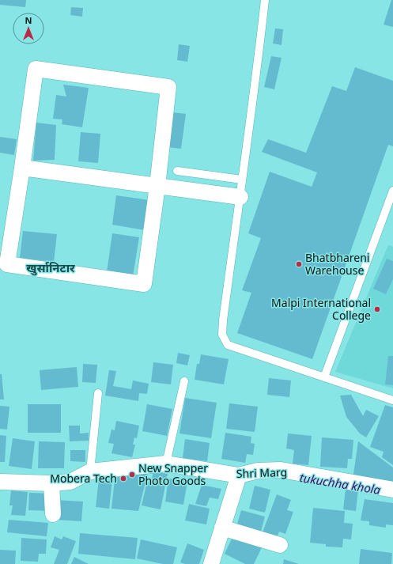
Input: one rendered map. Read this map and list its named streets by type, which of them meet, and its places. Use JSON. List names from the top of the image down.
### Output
{
  "streets": {
    "street": ["Shri Marg"]
  },
  "districts": ["खुर्सानिटार"],
  "water": ["tukuchha khola"],
  "places": [
    "Bhatbhareni Warehouse",
    "Malpi International College",
    "New Snapper Photo Goods",
    "Mobera Tech"
  ],
  "north": "top"
}
